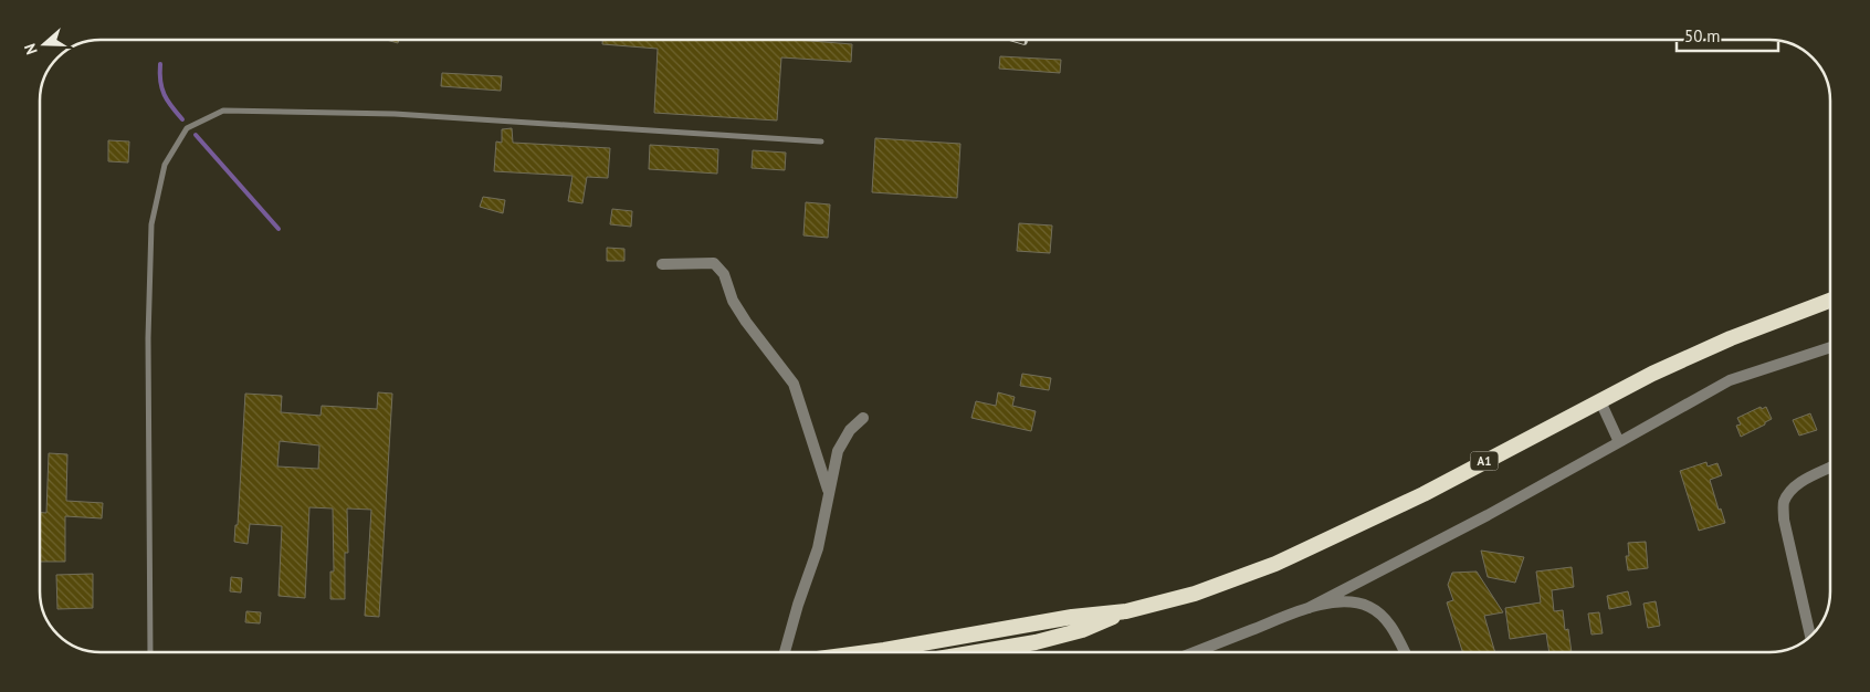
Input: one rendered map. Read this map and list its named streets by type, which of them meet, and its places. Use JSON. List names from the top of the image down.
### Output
{
  "streets": {
    "highway": ["A1"]
  },
  "scale_bar": "50 m",
  "north": "left"
}
